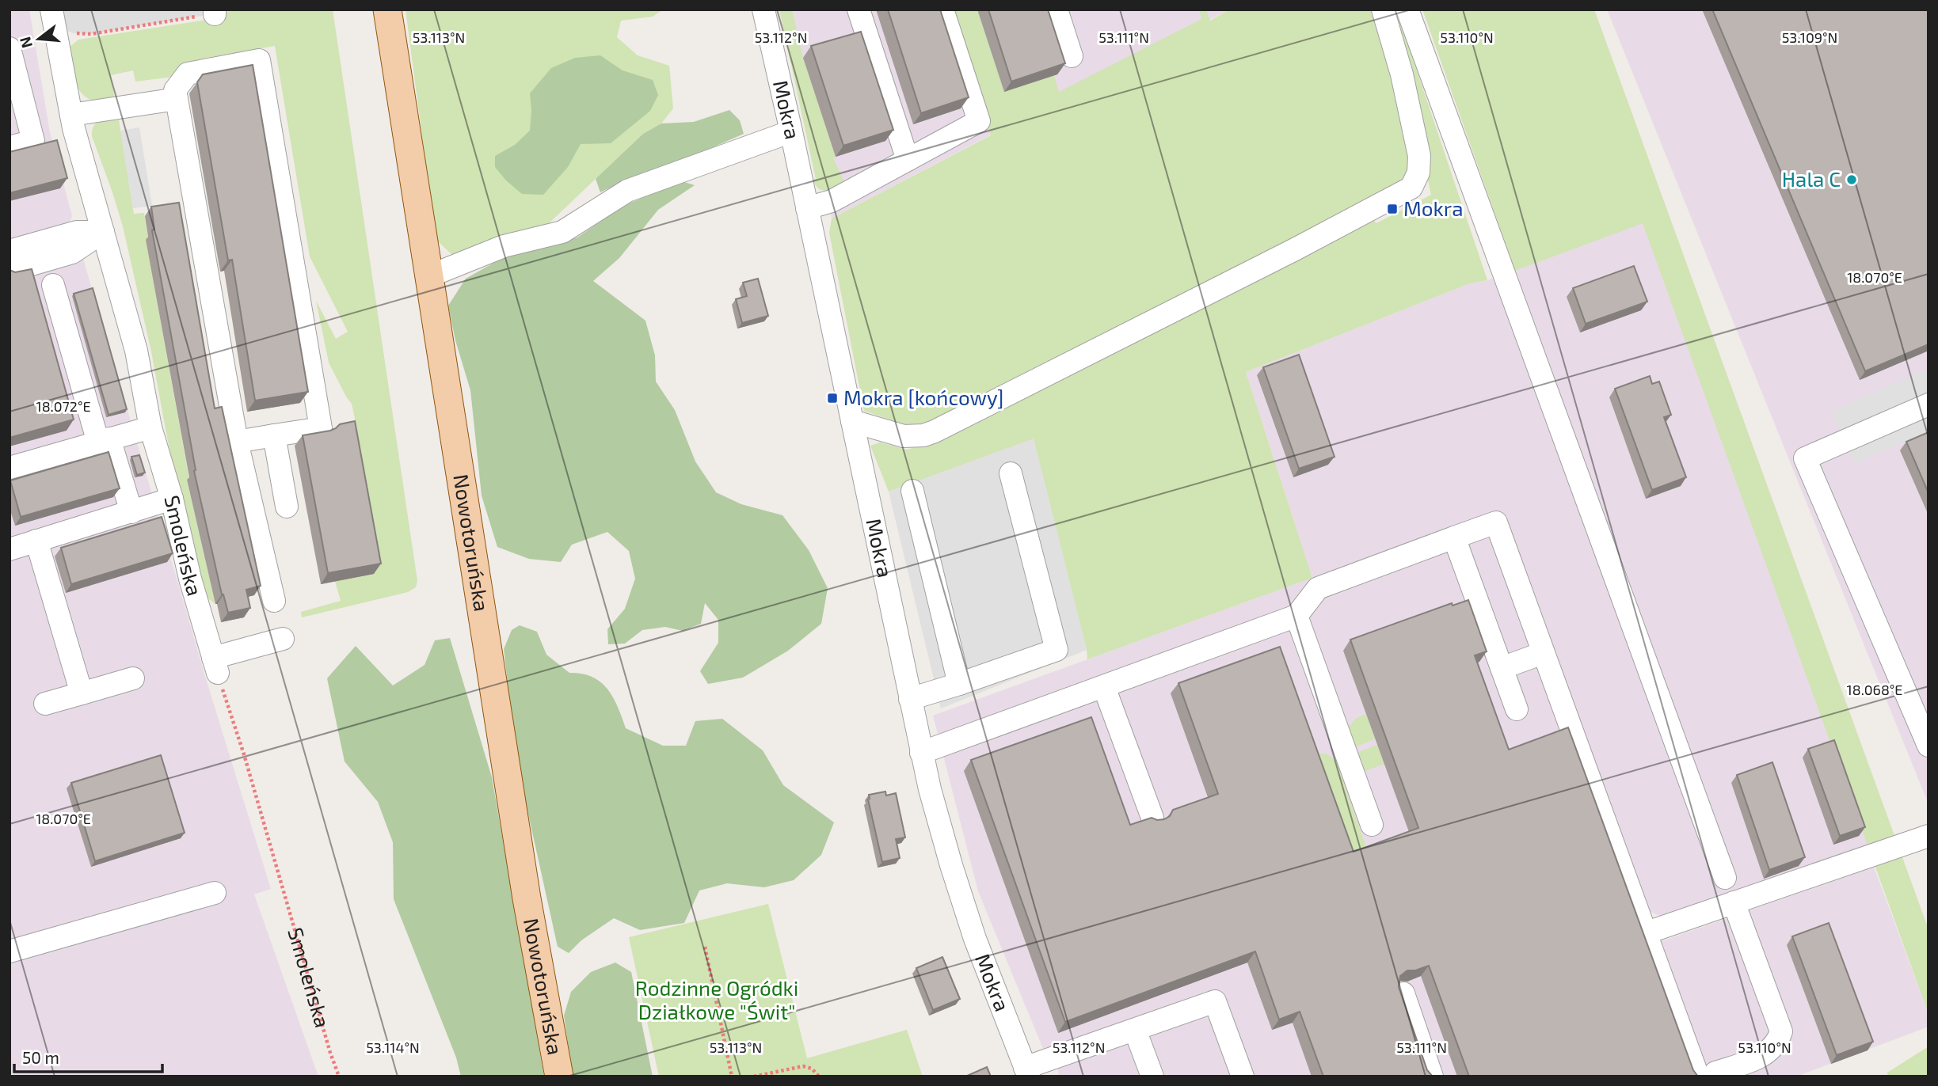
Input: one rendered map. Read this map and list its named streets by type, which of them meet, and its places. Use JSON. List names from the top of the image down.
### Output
{
  "streets": {
    "main road": ["Nowotoruńska"],
    "street": ["Mokra", "Smoleńska"]
  },
  "parks": ["Rodzinne Ogródki Działkowe \"Świt\""],
  "places": {
    "other": ["Hala C"],
    "transit": ["Mokra", "Mokra [końcowy]"]
  },
  "scale_bar": "50 m",
  "north": "left",
  "coordinates": [
    "53.113°N",
    "53.112°N",
    "53.111°N",
    "53.110°N",
    "53.109°N",
    "18.070°E",
    "18.072°E",
    "18.068°E",
    "53.114°N"
  ]
}
